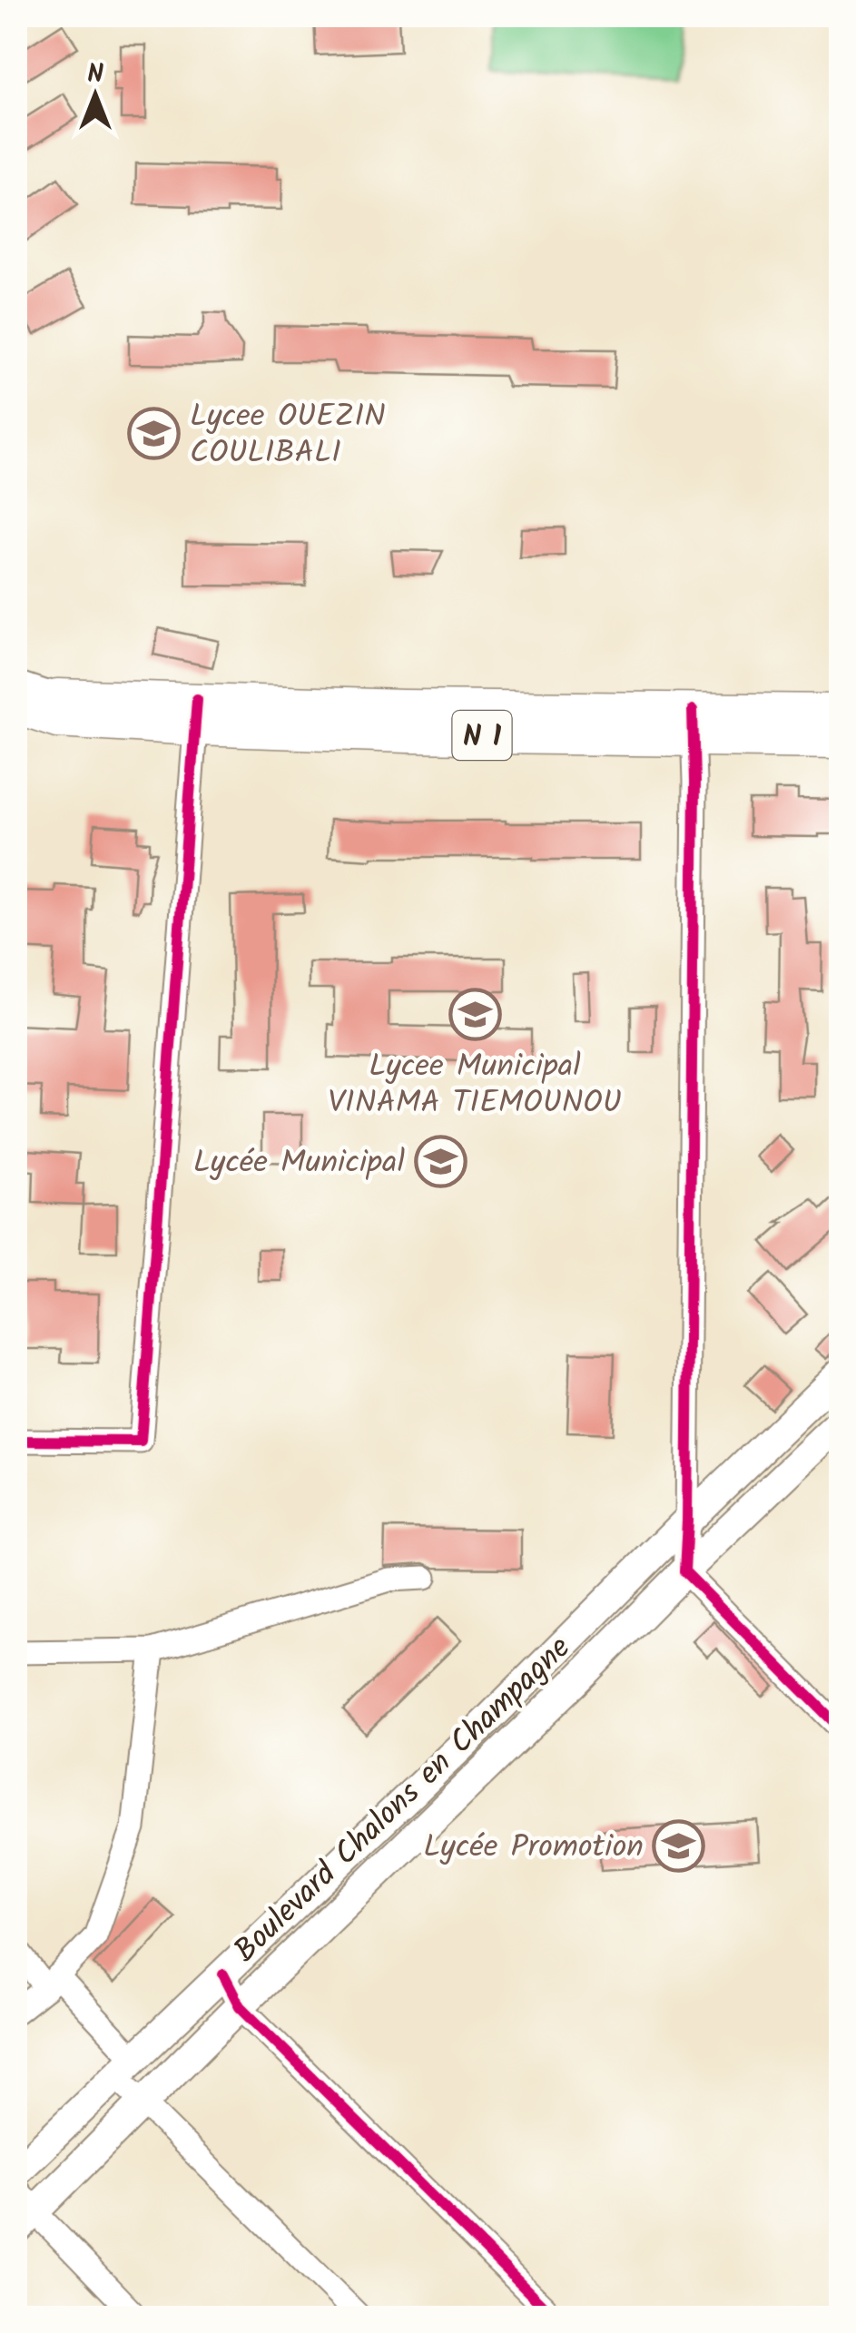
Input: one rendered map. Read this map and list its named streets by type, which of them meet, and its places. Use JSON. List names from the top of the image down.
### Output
{
  "streets": {
    "highway": ["N 1"],
    "main road": ["Boulevard Chalons en Champagne"]
  },
  "places": {
    "school or university": [
      "Lycee OUEZIN COULIBALI",
      "Lycee Municipal VINAMA TIEMOUNOU",
      "Lycée Municipal",
      "Lycée Promotion"
    ]
  },
  "north": "top"
}
